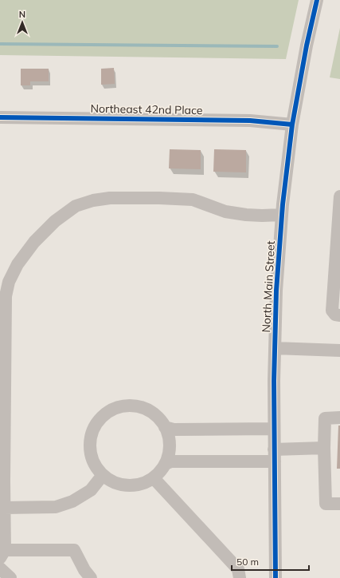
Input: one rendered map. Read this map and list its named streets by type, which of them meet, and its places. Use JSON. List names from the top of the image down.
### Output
{
  "streets": {
    "street": ["Northeast 42nd Place", "North Main Street"]
  },
  "crossings": [
    ["Northeast 42nd Place", "North Main Street"]
  ],
  "scale_bar": "50 m",
  "north": "top"
}
